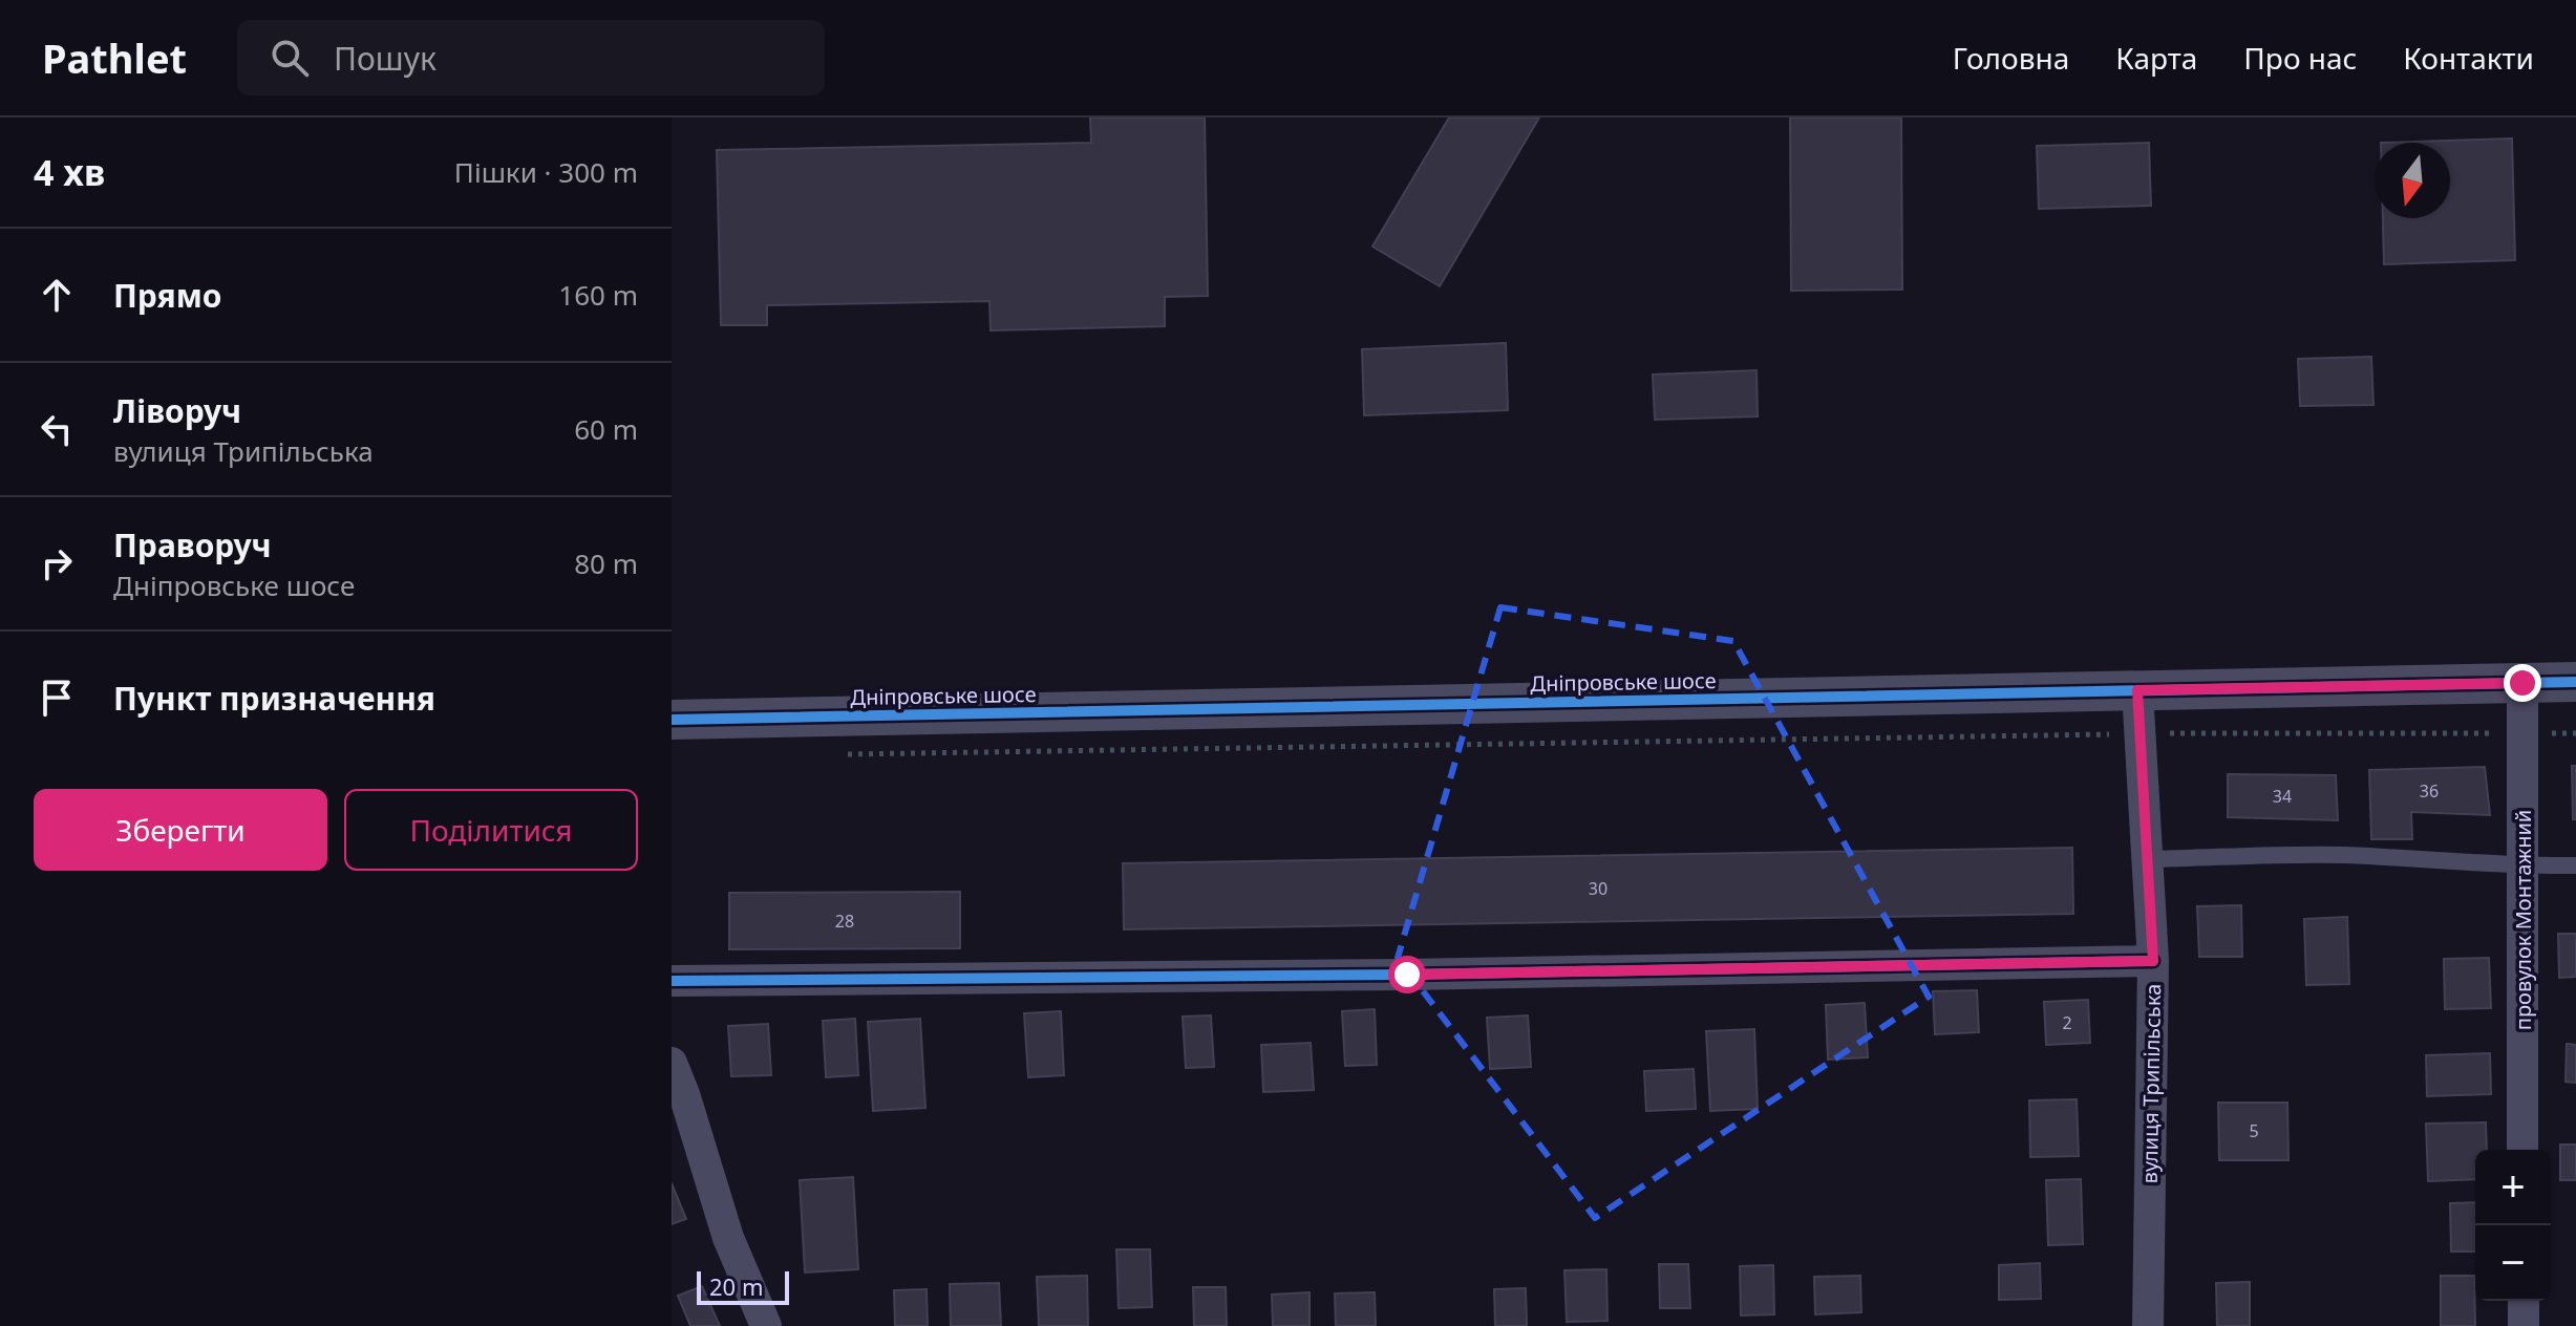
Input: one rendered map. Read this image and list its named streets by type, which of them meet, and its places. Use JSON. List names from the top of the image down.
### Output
{
  "streets": {
    "street": ["Дніпровське шосе", "провулок Монтажний", "вулиця Трипільська"]
  },
  "crossings": [
    ["Дніпровське шосе", "провулок Монтажний"],
    ["Дніпровське шосе", "вулиця Трипільська"]
  ],
  "house_numbers": [
    "36",
    "34",
    "30",
    "28",
    "2",
    "5"
  ],
  "scale_bar": "20 m",
  "north": "bottom",
  "page": {
    "header": "Pathlet",
    "search": "Пошук",
    "nav": [
      "Головна",
      "Карта",
      "Про нас",
      "Контакти"
    ],
    "heading": ["4 хв", "Пішки · 300 m"],
    "list": [
      ["Прямо", "160 m"],
      ["Ліворуч", "вулиця Трипільська", "60 m"],
      ["Праворуч", "Дніпровське шосе", "80 m"],
      "Пункт призначення"
    ],
    "buttons": ["Зберегти", "Поділитися"],
    "map_buttons": ["+", "−"],
    "scale": "20 m"
  }
}
